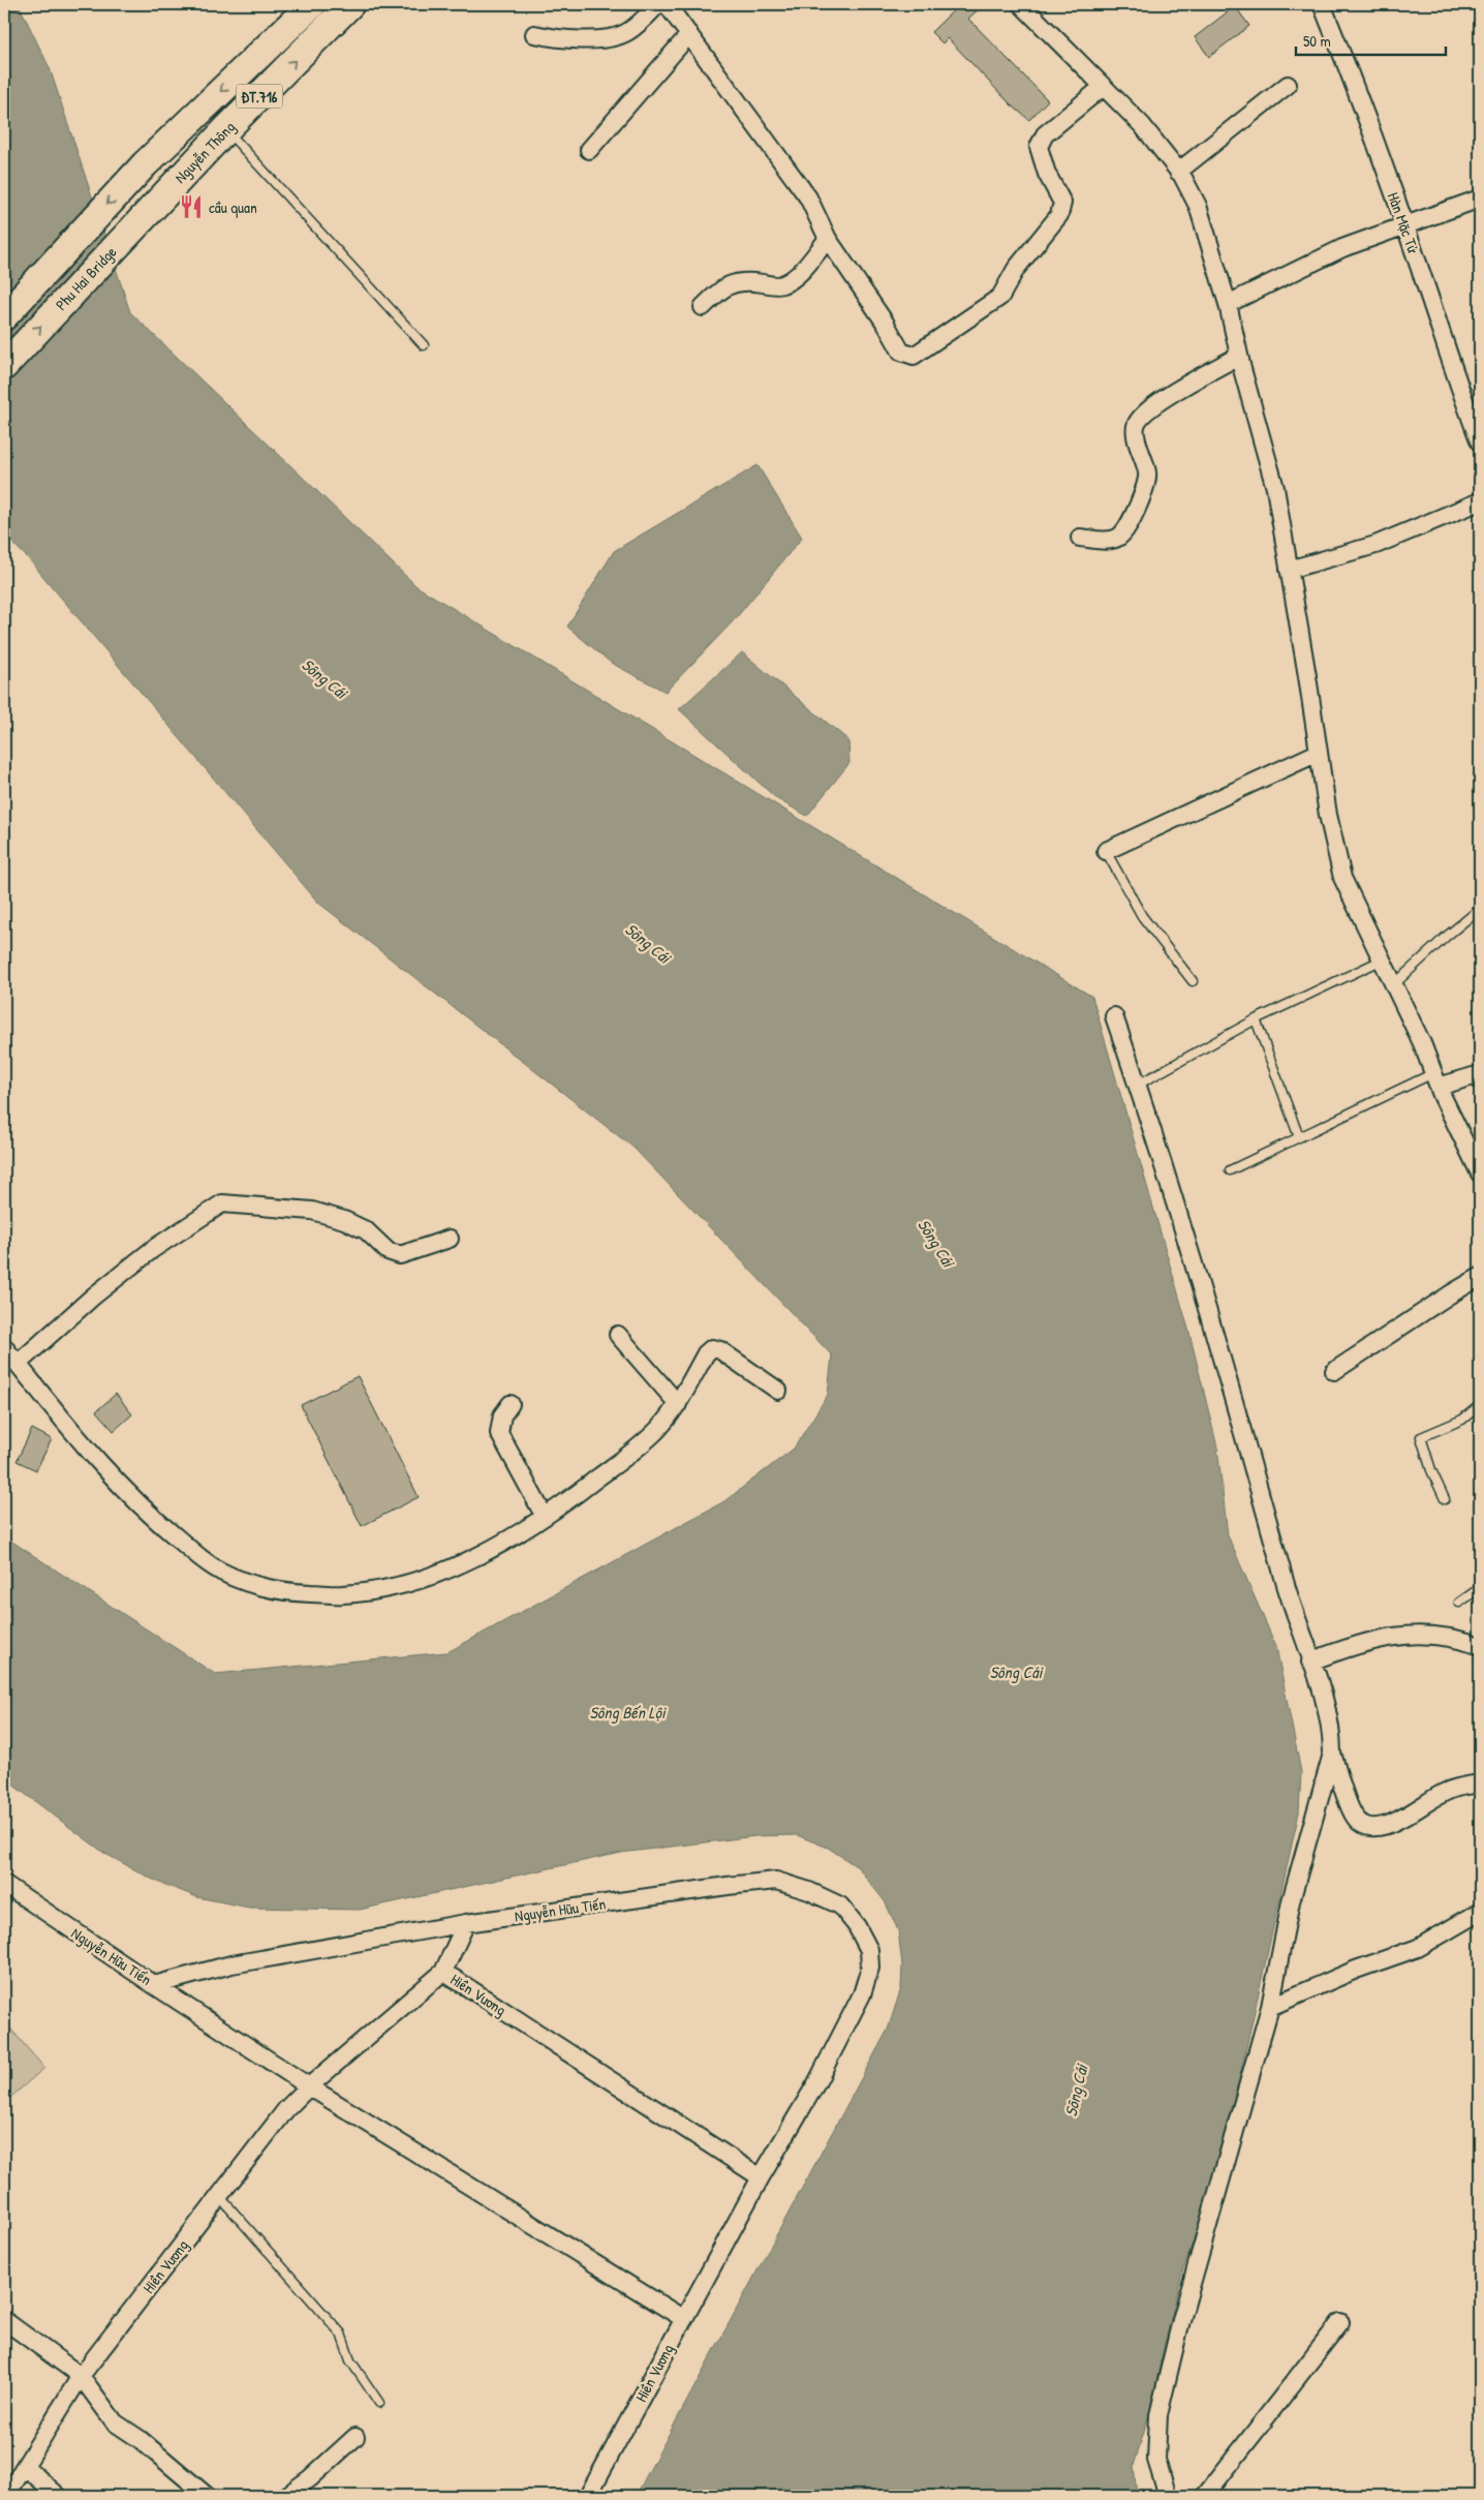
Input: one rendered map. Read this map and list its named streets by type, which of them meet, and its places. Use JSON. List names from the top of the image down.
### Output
{
  "streets": {
    "main road": ["ĐT.716", "Nguyễn Thông", "Phu Hai Bridge"],
    "street": ["Hàn Mặc Tử", "Nguyễn Hữu Tiến", "Hiền Vương"]
  },
  "crossings": [
    ["Nguyễn Thông", "Phu Hai Bridge"],
    ["Nguyễn Hữu Tiến", "Hiền Vương"]
  ],
  "one_way": ["Phu Hai Bridge"],
  "water": ["Sông Cái", "Sông Bến Lội"],
  "places": {
    "restaurant": ["cầu quan"]
  },
  "scale_bar": "50 m"
}
